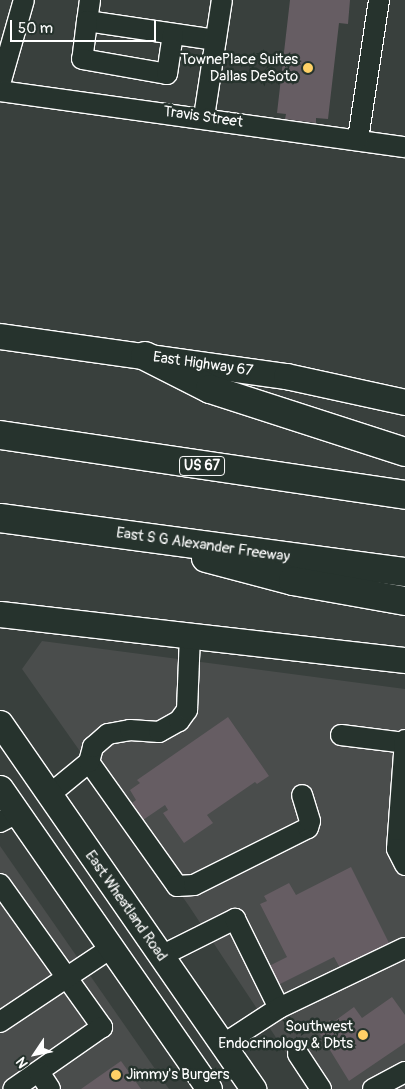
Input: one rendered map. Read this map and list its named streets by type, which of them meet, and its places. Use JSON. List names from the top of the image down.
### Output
{
  "streets": {
    "highway": ["US 67", "East S G Alexander Freeway"],
    "main road": ["East Highway 67", "East Wheatland Road"],
    "lane": ["Travis Street"]
  },
  "places": ["TownePlace Suites Dallas DeSoto", "Southwest Endocrinology & Dbts", "Jimmy's Burgers"],
  "scale_bar": "50 m",
  "north": "bottom left"
}
